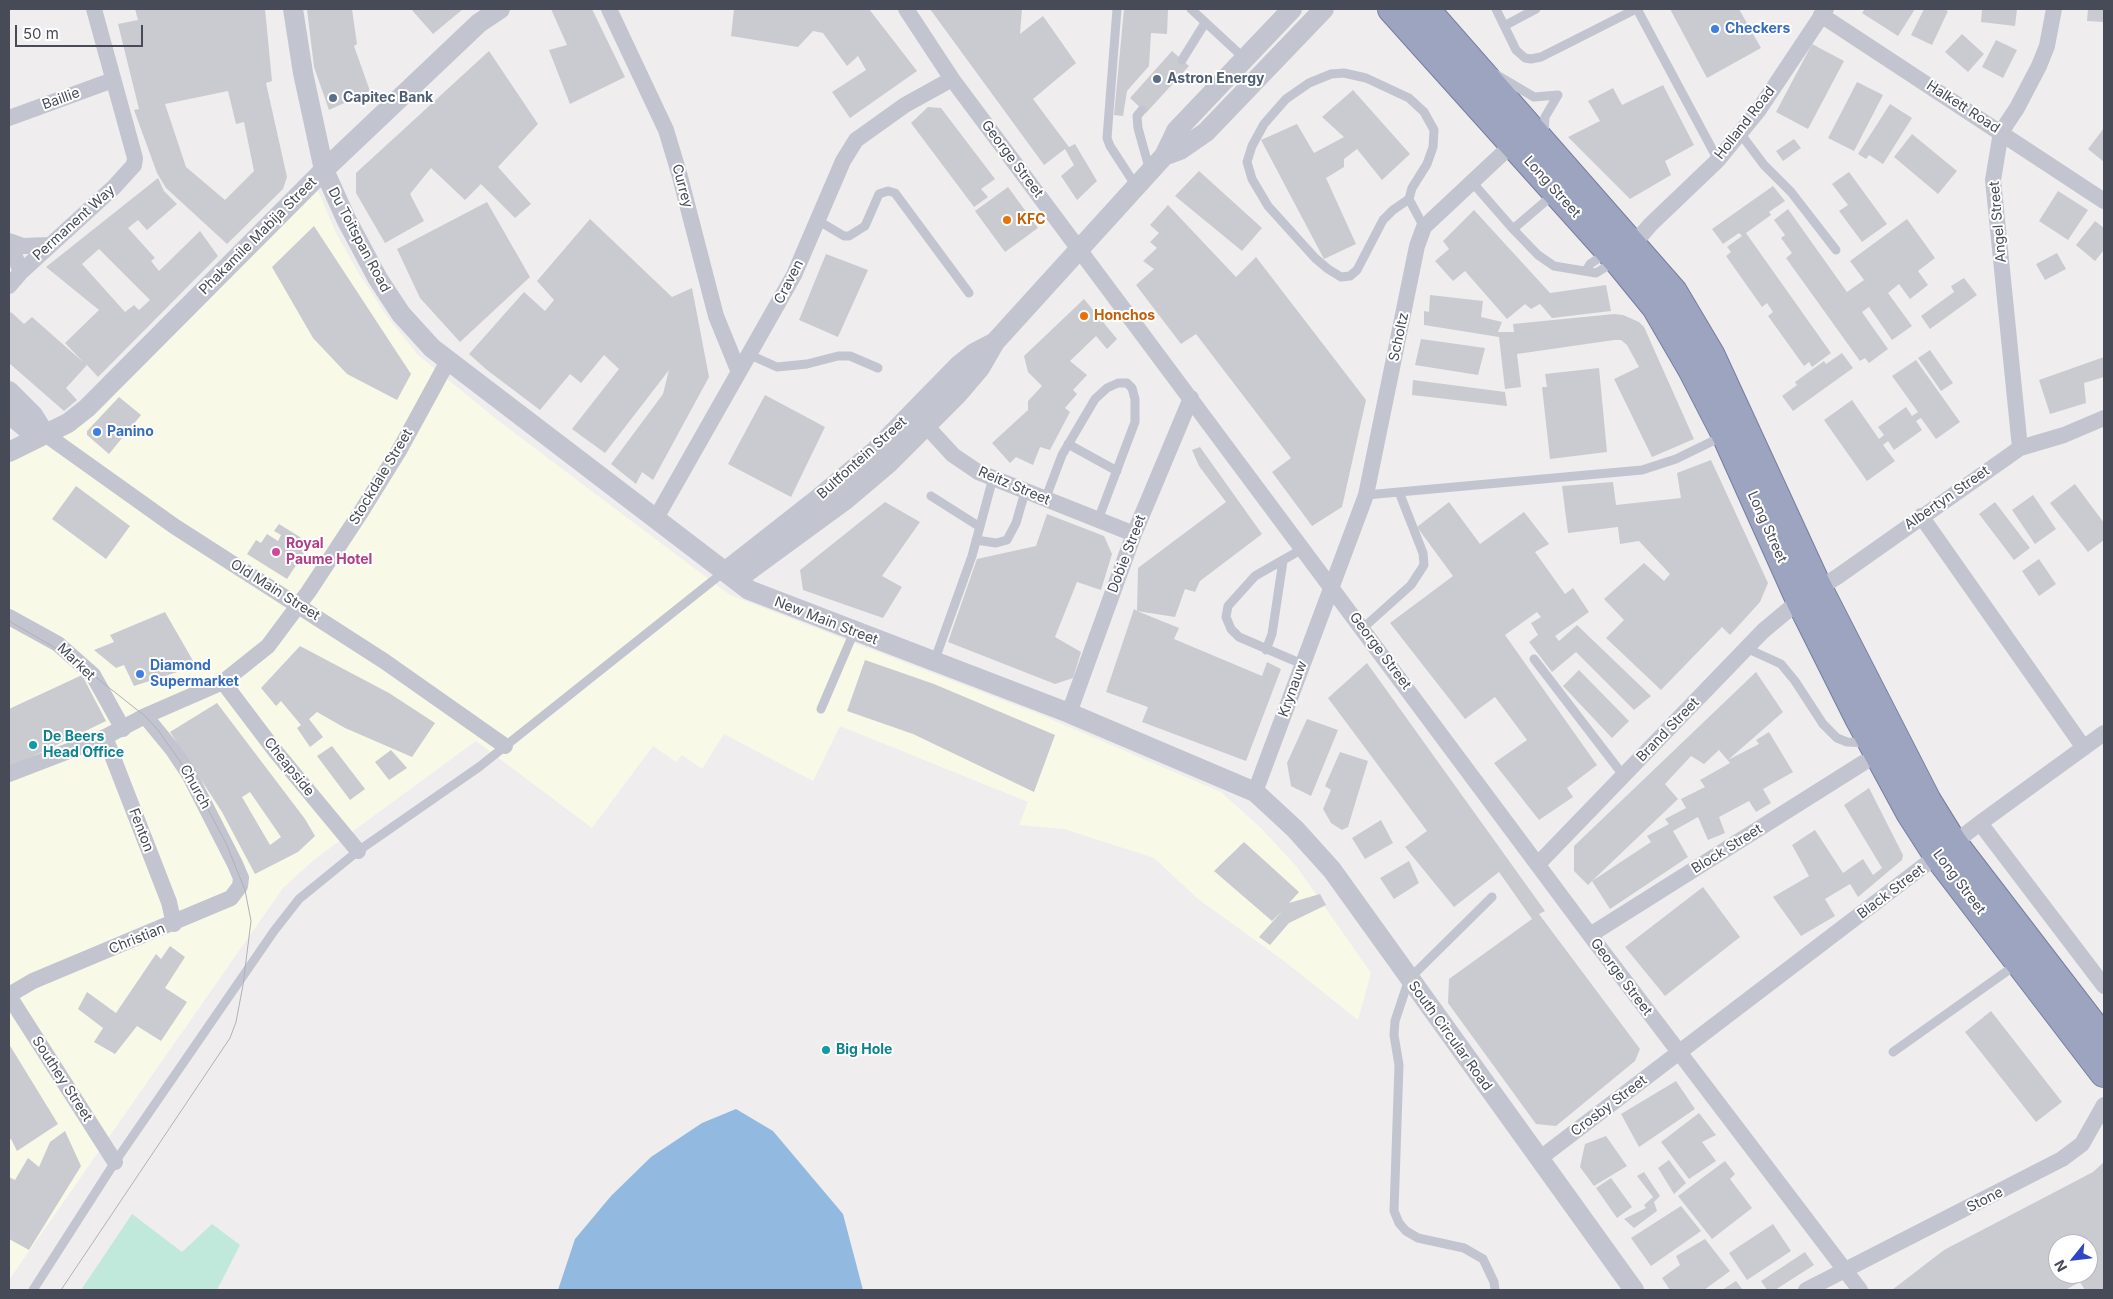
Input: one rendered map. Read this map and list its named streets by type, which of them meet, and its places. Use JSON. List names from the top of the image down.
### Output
{
  "streets": {
    "highway": ["Long Street"],
    "street": [
      "Baillie",
      "Halkett Road",
      "Holland Road",
      "George Street",
      "Currey",
      "Angel Street",
      "Permanent Way",
      "Phakamile Mabija Street",
      "Du Toitspan Road",
      "Craven",
      "Scholtz",
      "Bultfontein Street",
      "Stockdale Street",
      "Reitz Street",
      "Albertyn Street",
      "Dobie Street",
      "Old Main Street",
      "New Main Street",
      "Market",
      "Krynauw",
      "Brand Street",
      "Cheapside",
      "Church",
      "Fenton",
      "Block Street",
      "Black Street",
      "Christian",
      "South Circular Road",
      "Southey Street",
      "Crosby Street",
      "Stone"
    ]
  },
  "crossings": [
    ["Baillie", "Permanent Way"],
    ["Halkett Road", "Holland Road"],
    ["Halkett Road", "Angel Street"],
    ["Holland Road", "Long Street"],
    ["George Street", "Craven"],
    ["George Street", "Scholtz"],
    ["George Street", "Bultfontein Street"],
    ["George Street", "Dobie Street"],
    ["George Street", "Krynauw"],
    ["George Street", "Brand Street"],
    ["George Street", "Block Street"],
    ["George Street", "Black Street"],
    ["George Street", "Crosby Street"],
    ["George Street", "Stone"],
    ["Currey", "Craven"],
    ["Long Street", "Scholtz"],
    ["Long Street", "Albertyn Street"],
    ["Long Street", "Brand Street"],
    ["Long Street", "Block Street"],
    ["Long Street", "Black Street"],
    ["Angel Street", "Albertyn Street"],
    ["Phakamile Mabija Street", "Du Toitspan Road"],
    ["Phakamile Mabija Street", "Old Main Street"],
    ["Du Toitspan Road", "Stockdale Street"],
    ["Du Toitspan Road", "New Main Street"],
    ["Craven", "New Main Street"],
    ["Scholtz", "Krynauw"],
    ["Bultfontein Street", "Reitz Street"],
    ["Bultfontein Street", "New Main Street"],
    ["Stockdale Street", "Old Main Street"],
    ["Stockdale Street", "New Main Street"],
    ["Stockdale Street", "Market"],
    ["Stockdale Street", "Cheapside"],
    ["Stockdale Street", "Church"],
    ["Stockdale Street", "Fenton"],
    ["Reitz Street", "Dobie Street"],
    ["Albertyn Street", "Brand Street"],
    ["Dobie Street", "New Main Street"],
    ["New Main Street", "Krynauw"],
    ["New Main Street", "South Circular Road"],
    ["Krynauw", "South Circular Road"],
    ["Church", "Christian"],
    ["Fenton", "Christian"],
    ["Black Street", "Crosby Street"],
    ["Christian", "Southey Street"],
    ["South Circular Road", "Crosby Street"]
  ],
  "places": [
    "Checkers",
    "Astron Energy",
    "Capitec Bank",
    "KFC",
    "Honchos",
    "Panino",
    "Royal Paume Hotel",
    "Diamond Supermarket",
    "De Beers Head Office",
    "Big Hole"
  ],
  "scale_bar": "50 m",
  "north": "bottom left"
}
